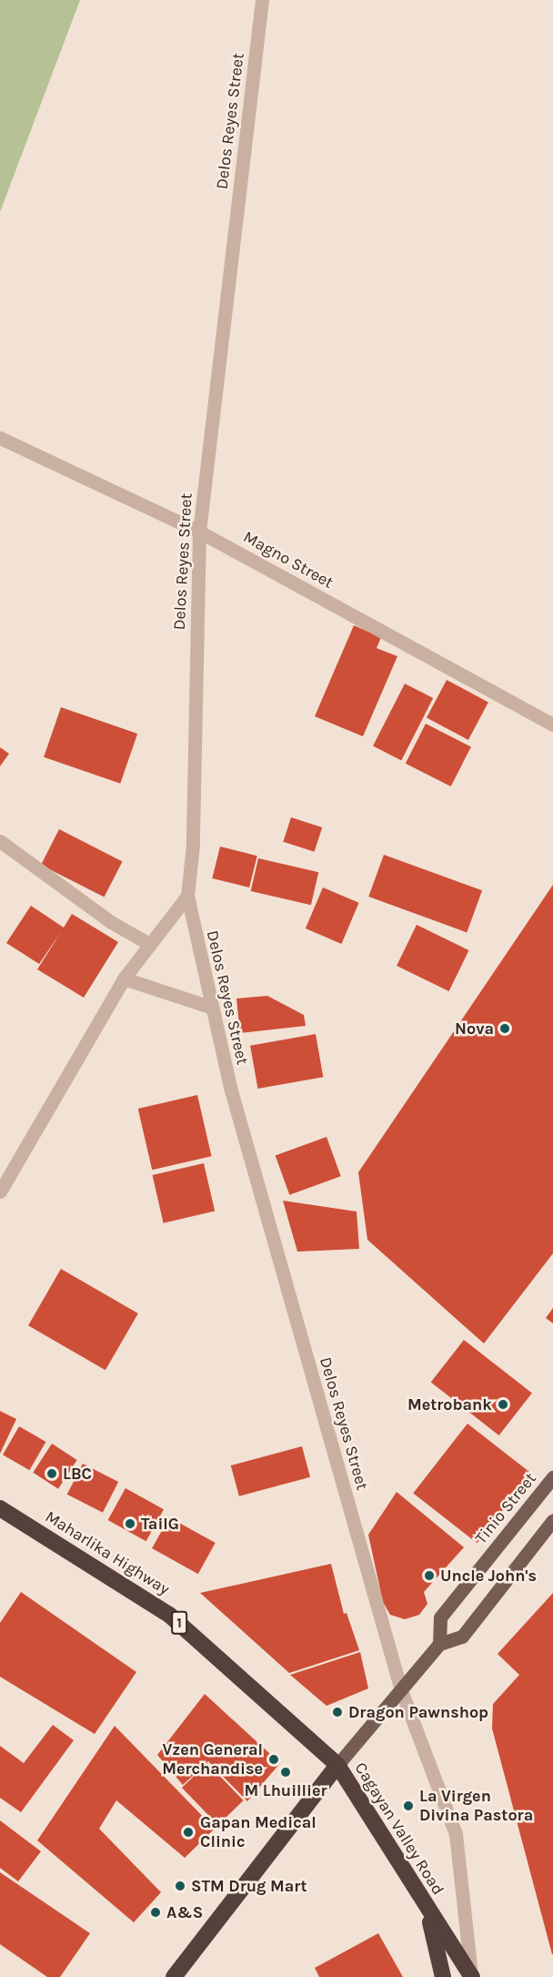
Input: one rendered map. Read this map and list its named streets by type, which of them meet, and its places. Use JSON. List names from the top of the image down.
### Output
{
  "streets": {
    "highway": ["Maharlika Highway", "1", "Cagayan Valley Road"],
    "main road": ["Tinio Street"],
    "street": ["Delos Reyes Street", "Magno Street"]
  },
  "crossings": [
    ["Delos Reyes Street", "Magno Street"],
    ["Delos Reyes Street", "Cagayan Valley Road"],
    ["Maharlika Highway", "Cagayan Valley Road"]
  ],
  "places": [
    "Nova",
    "Metrobank",
    "LBC",
    "TailG",
    "Uncle John's",
    "Dragon Pawnshop",
    "Vzen General Merchandise",
    "M Lhuillier",
    "La Virgen Divina Pastora",
    "Gapan Medical Clinic",
    "STM Drug Mart",
    "A&S"
  ]
}
